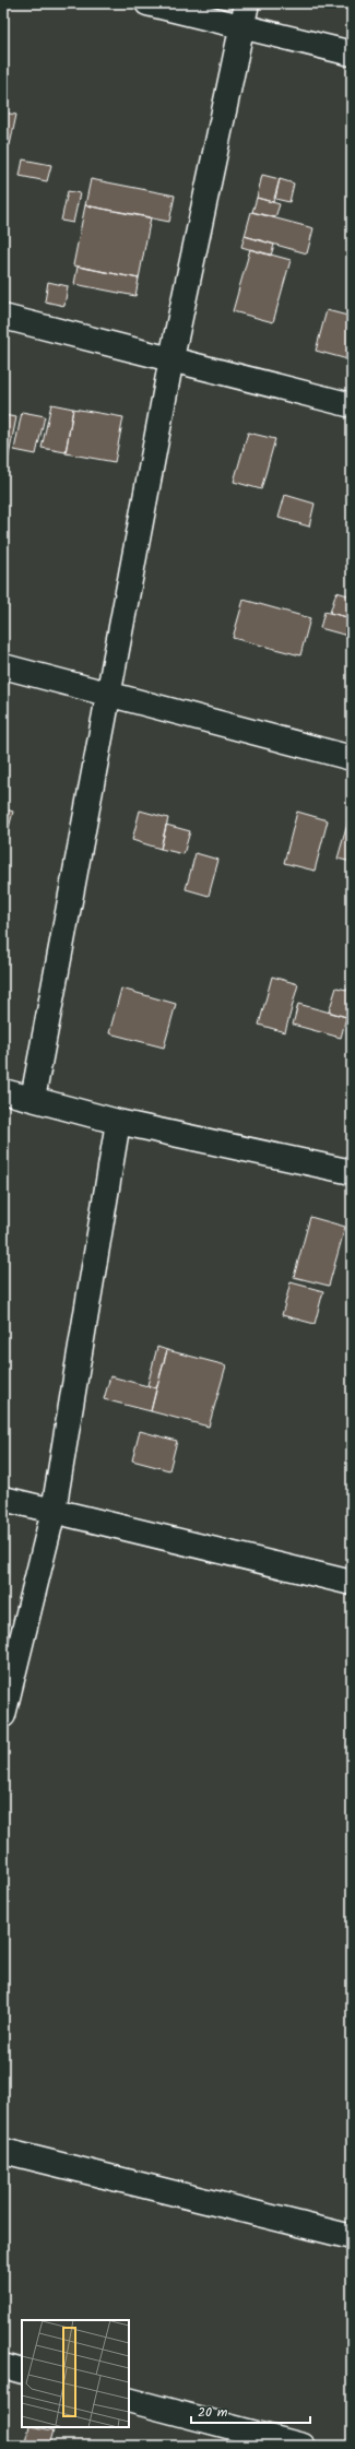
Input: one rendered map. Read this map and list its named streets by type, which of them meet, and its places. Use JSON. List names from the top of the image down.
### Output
{
  "scale_bar": "20 m"
}
